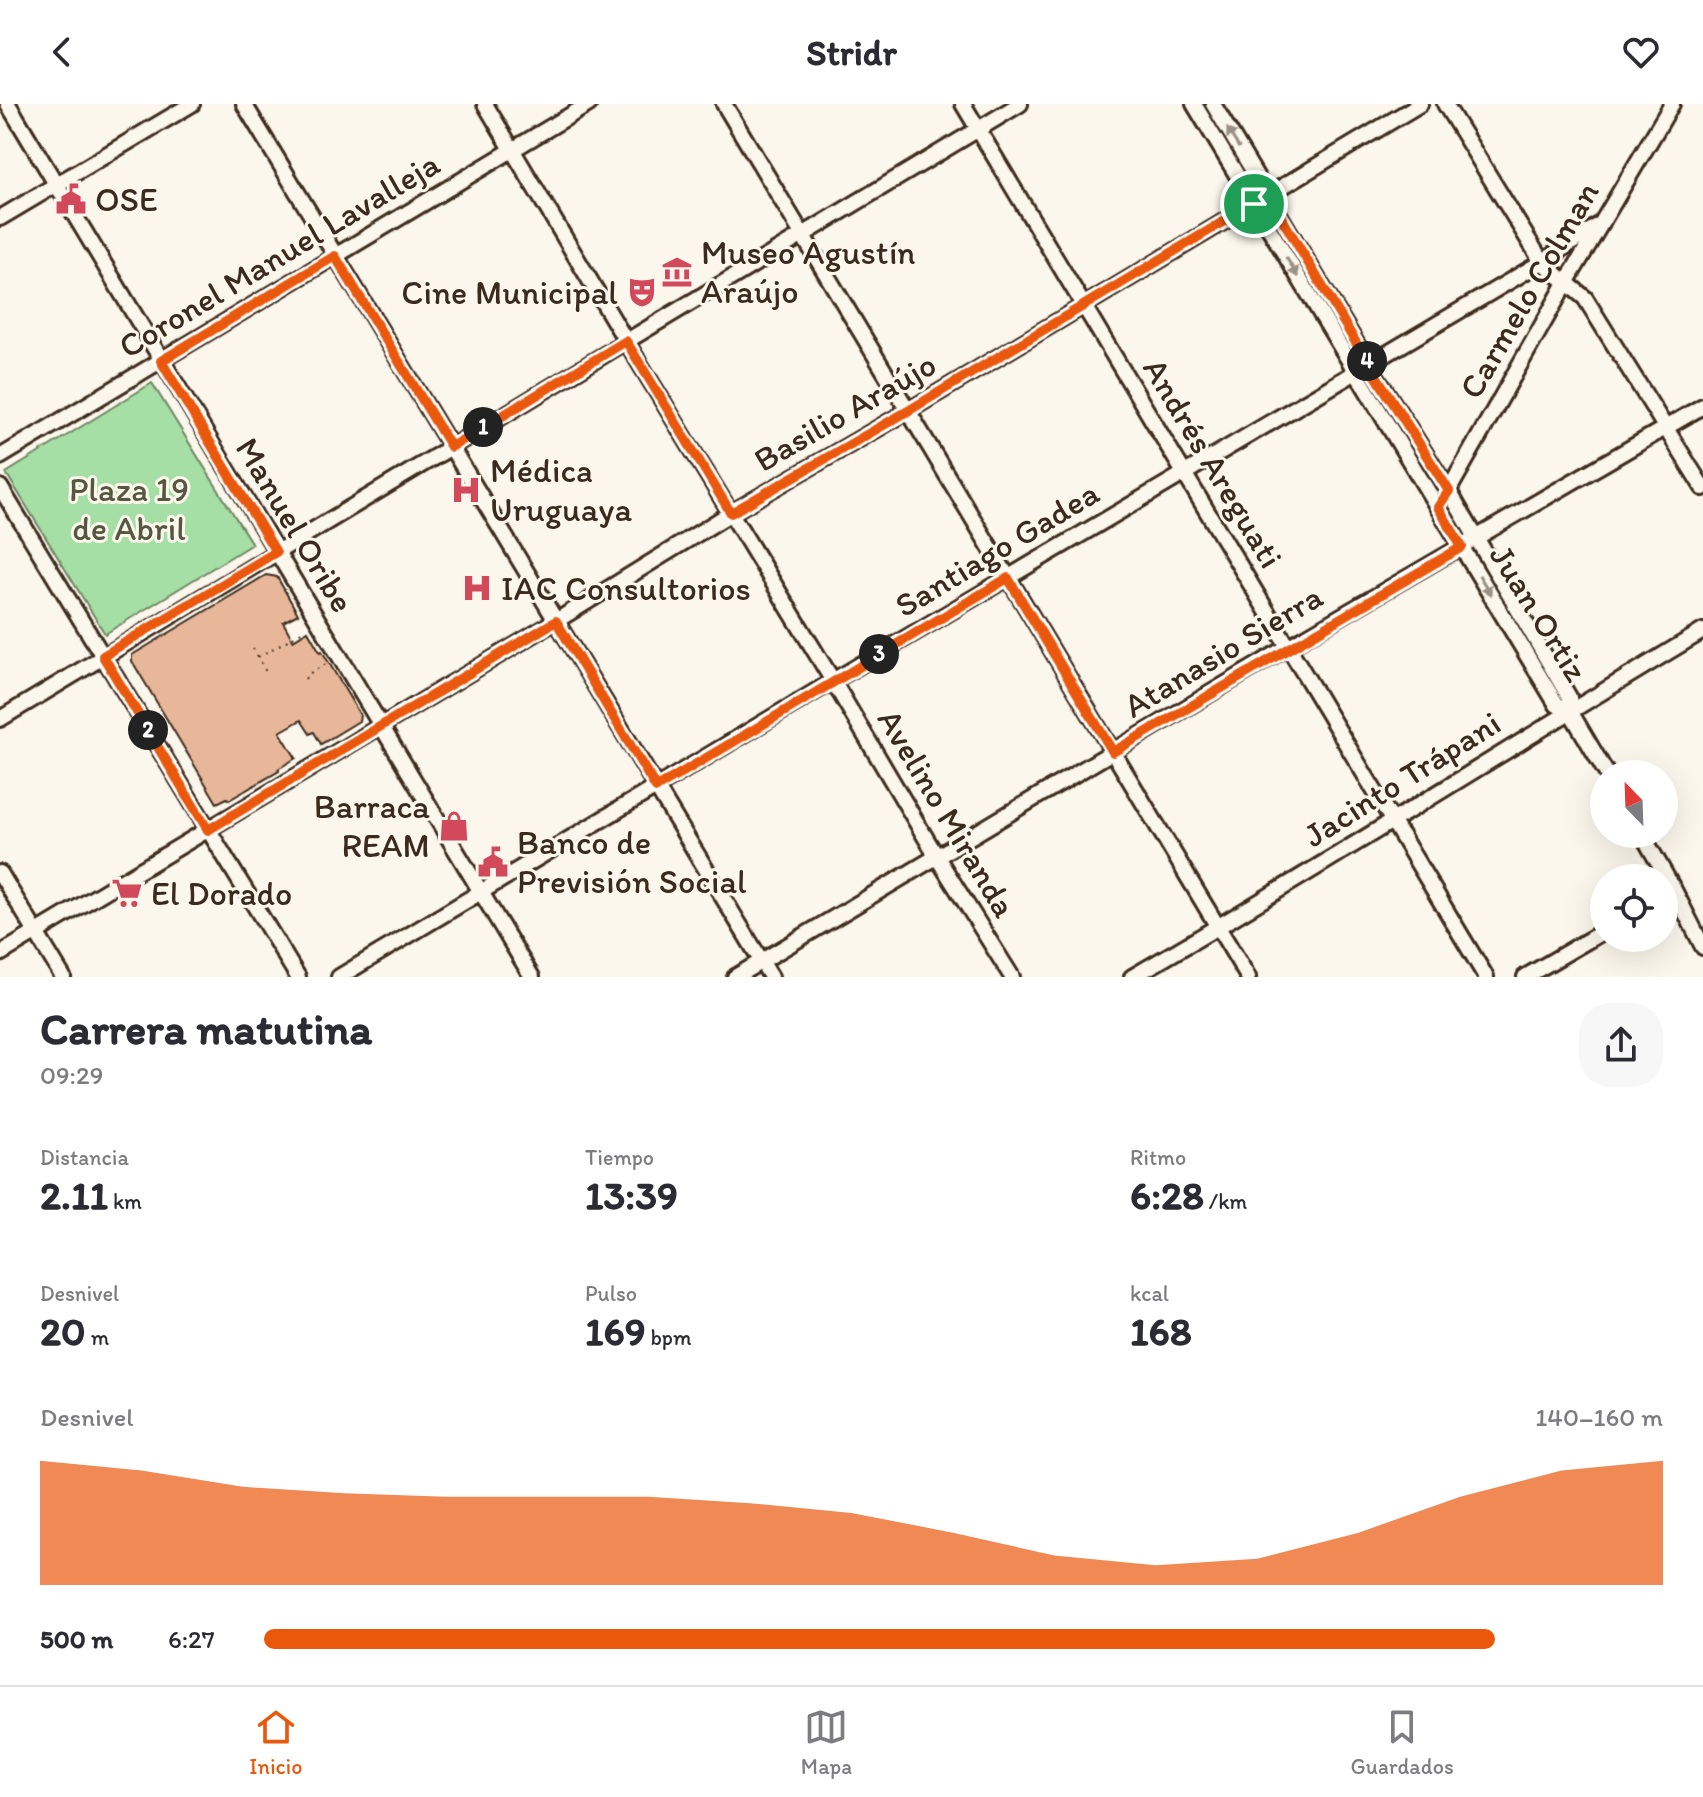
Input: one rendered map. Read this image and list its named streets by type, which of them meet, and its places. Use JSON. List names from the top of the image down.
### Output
{
  "streets": {
    "street": [
      "Coronel Manuel Lavalleja",
      "Carmelo Colman",
      "Basilio Araújo",
      "Andrés Areguati",
      "Manuel Oribe",
      "Santiago Gadea",
      "Juan Ortiz",
      "Atanasio Sierra",
      "Jacinto Trápani",
      "Avelino Miranda"
    ]
  },
  "crossings": [
    ["Coronel Manuel Lavalleja", "Manuel Oribe"],
    ["Coronel Manuel Lavalleja", "Avelino Miranda"],
    ["Carmelo Colman", "Santiago Gadea"],
    ["Carmelo Colman", "Juan Ortiz"],
    ["Basilio Araújo", "Andrés Areguati"],
    ["Basilio Araújo", "Manuel Oribe"],
    ["Basilio Araújo", "Juan Ortiz"],
    ["Basilio Araújo", "Avelino Miranda"],
    ["Andrés Areguati", "Santiago Gadea"],
    ["Andrés Areguati", "Atanasio Sierra"],
    ["Andrés Areguati", "Jacinto Trápani"],
    ["Manuel Oribe", "Santiago Gadea"],
    ["Santiago Gadea", "Juan Ortiz"],
    ["Santiago Gadea", "Avelino Miranda"],
    ["Juan Ortiz", "Atanasio Sierra"],
    ["Juan Ortiz", "Jacinto Trápani"],
    ["Atanasio Sierra", "Avelino Miranda"]
  ],
  "parks": ["Plaza 19 de Abril"],
  "places": {
    "public building": ["OSE", "Banco de Previsión Social"],
    "museum": ["Museo Agustín Araújo"],
    "theatre": ["Cine Municipal"],
    "hospital": ["Médica Uruguaya", "IAC Consultorios"],
    "shop": ["Barraca REAM"],
    "supermarket": ["El Dorado"]
  },
  "north": "top left",
  "page": {
    "header": "Stridr",
    "pins": [
      "4",
      "1",
      "3",
      "2"
    ],
    "heading": ["Carrera matutina", "09:29"],
    "stats": [
      ["Distancia", "2.11 km"],
      ["Tiempo", "13:39"],
      ["Ritmo", "6:28 /km"],
      ["Desnivel", "20 m"],
      ["Pulso", "169 bpm"],
      ["kcal", "168"]
    ],
    "chart": ["Desnivel", "140–160 m"],
    "list": [
      {
        "name": "500 m",
        "note": "6:27"
      }
    ],
    "tabs": ["Inicio", "Mapa", "Guardados"]
  }
}
